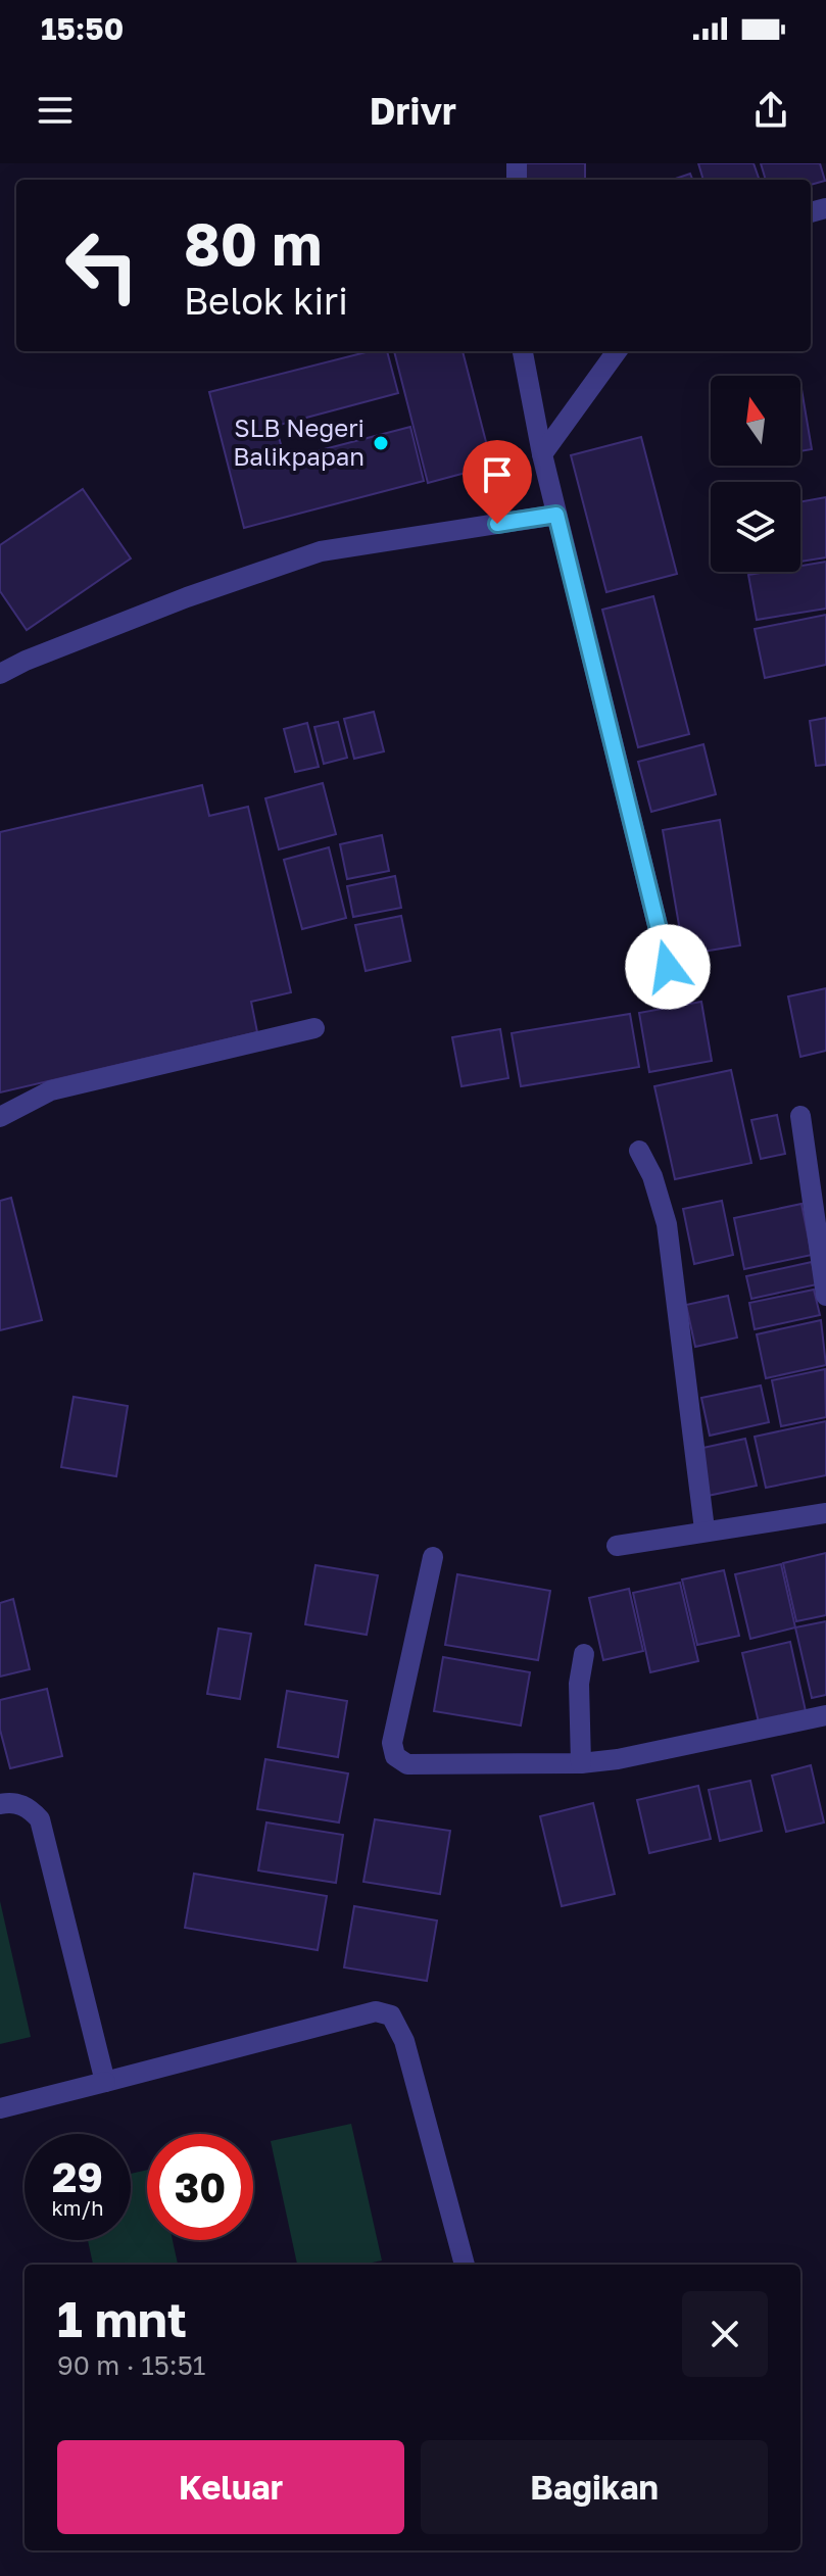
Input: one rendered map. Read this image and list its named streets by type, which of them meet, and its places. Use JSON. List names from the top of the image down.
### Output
{
  "places": ["SLB Negeri Balikpapan"],
  "north": "top",
  "page": {
    "status": "15:50",
    "header": "Drivr",
    "turn": ["80 m", "Belok kiri"],
    "speed": "29 km/h",
    "limit": "30",
    "heading": ["1 mnt", "90 m · 15:51"],
    "buttons": ["Keluar", "Bagikan"]
  }
}
